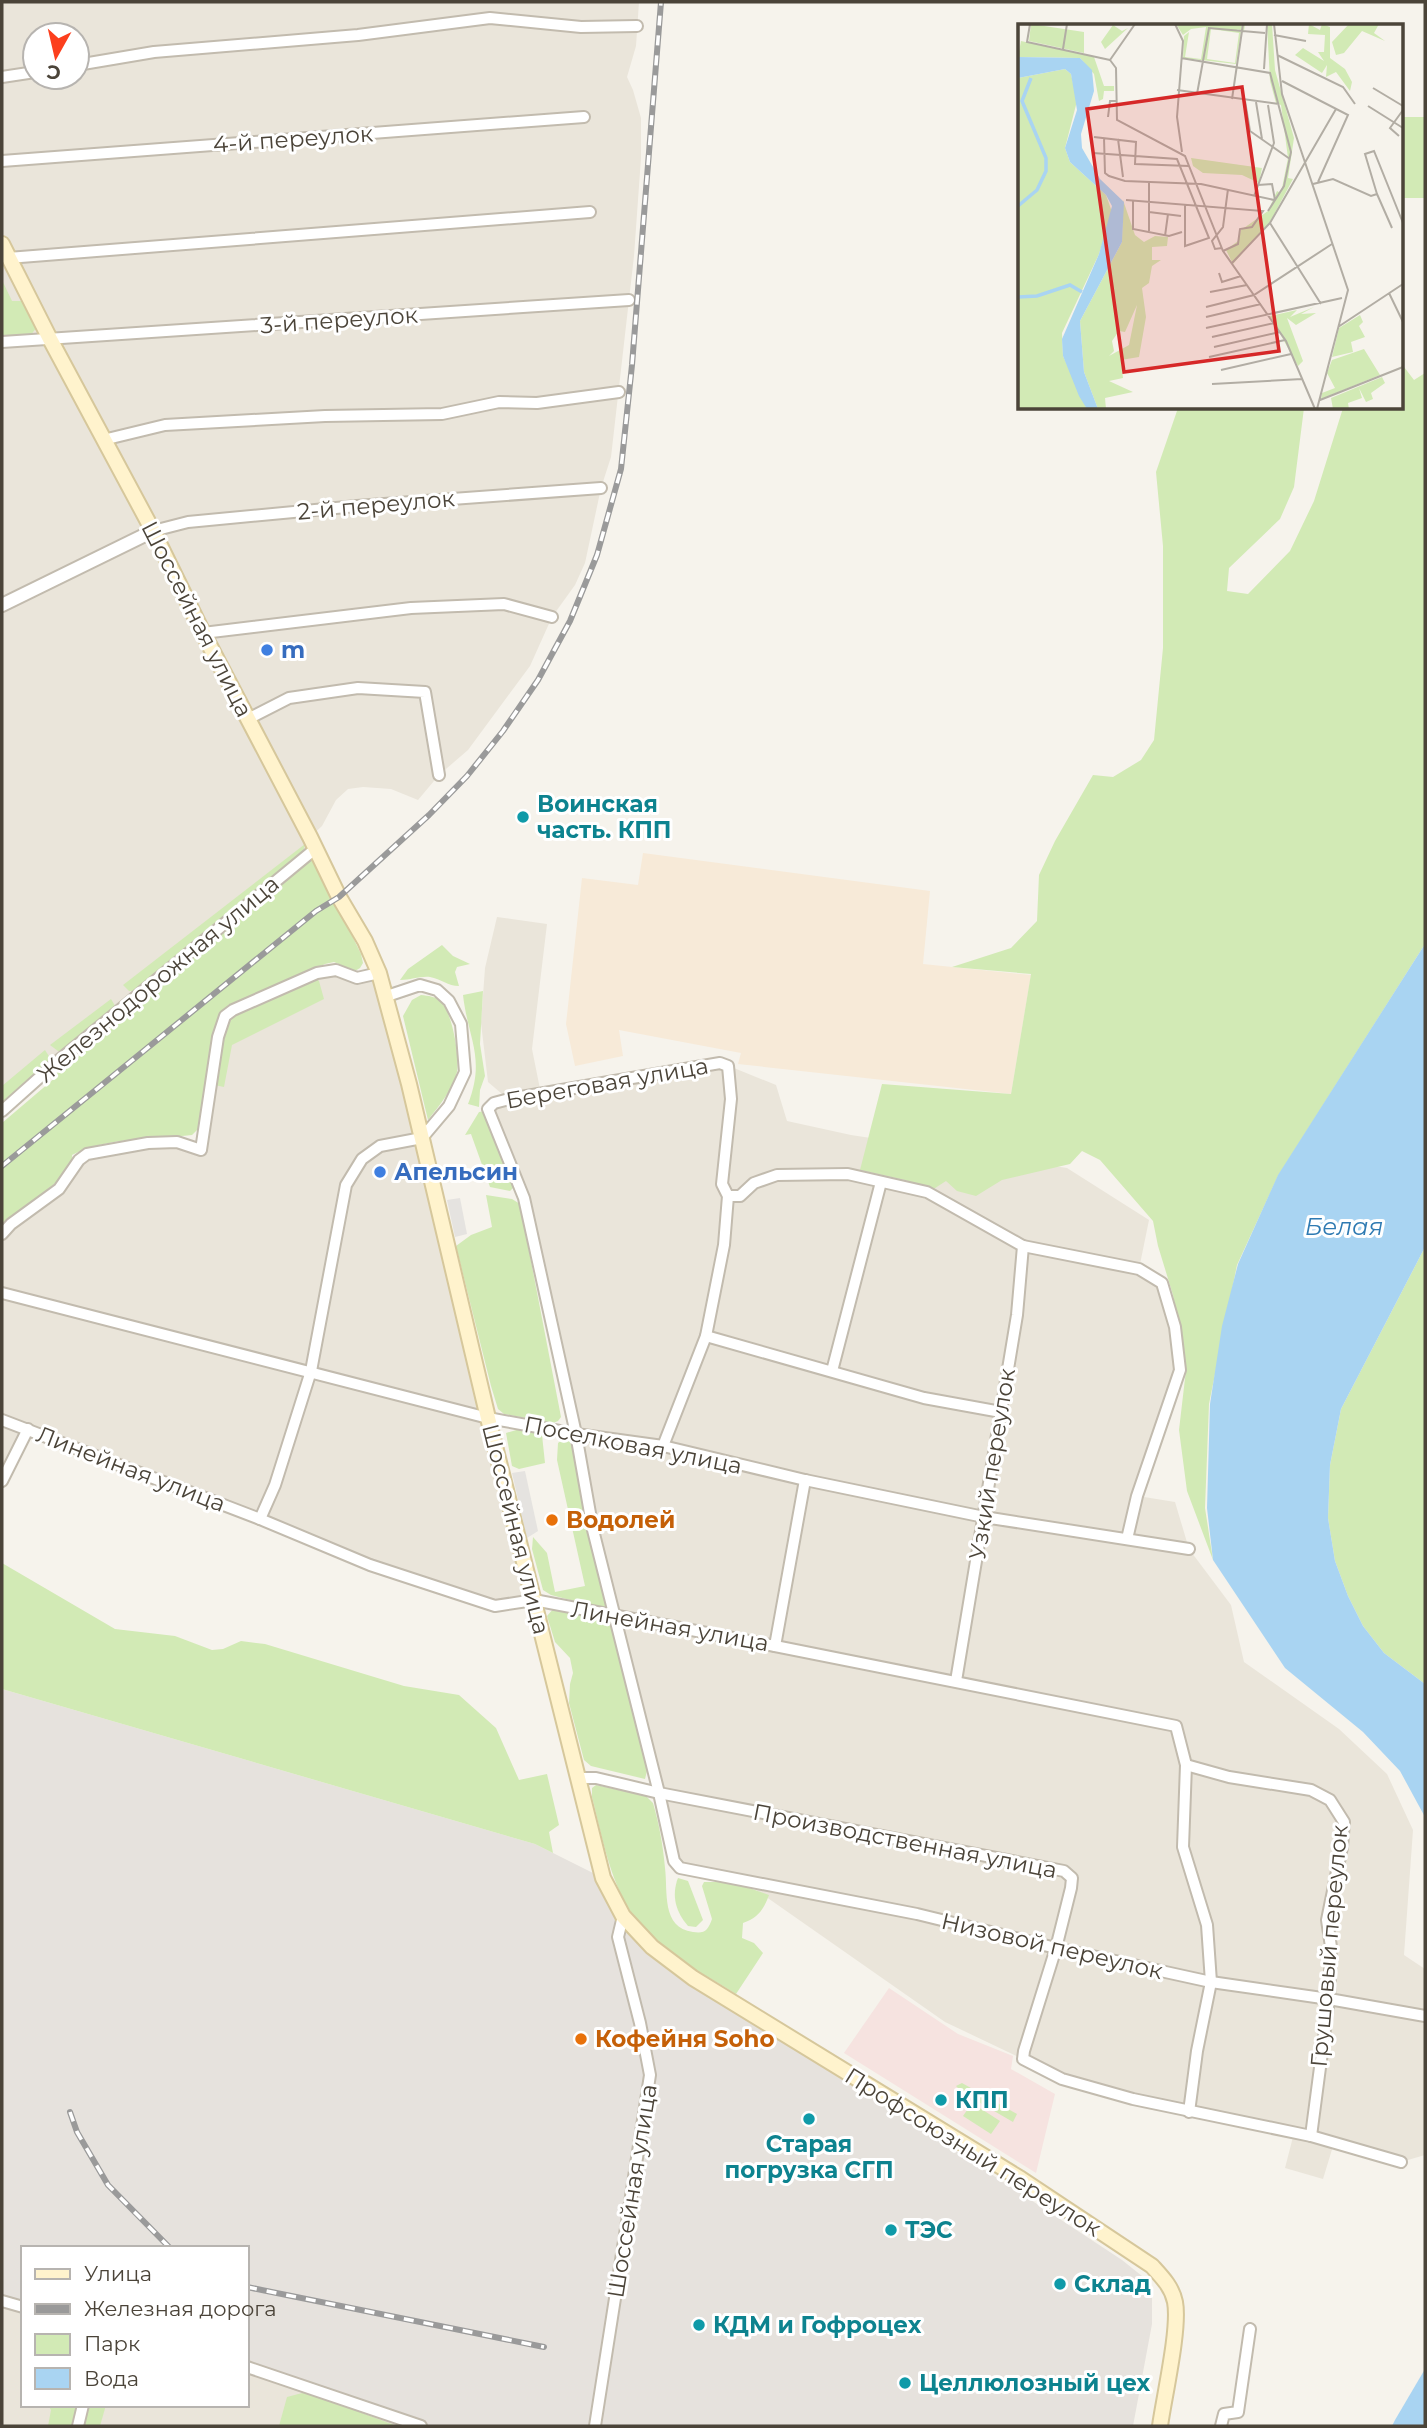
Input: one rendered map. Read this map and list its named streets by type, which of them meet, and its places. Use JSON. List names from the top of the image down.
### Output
{
  "streets": {
    "main road": ["Шоссейная улица", "Профсоюзный переулок"],
    "street": [
      "4-й переулок",
      "3-й переулок",
      "2-й переулок",
      "Железнодорожная улица",
      "Береговая улица",
      "Поселковая улица",
      "Узкий переулок",
      "Линейная улица",
      "Производственная улица",
      "Низовой переулок",
      "Грушовый переулок"
    ]
  },
  "crossings": [
    ["3-й переулок", "Шоссейная улица"],
    ["2-й переулок", "Шоссейная улица"],
    ["Шоссейная улица", "Железнодорожная улица"],
    ["Шоссейная улица", "Поселковая улица"],
    ["Шоссейная улица", "Линейная улица"],
    ["Шоссейная улица", "Производственная улица"],
    ["Шоссейная улица", "Профсоюзный переулок"],
    ["Береговая улица", "Поселковая улица"],
    ["Поселковая улица", "Узкий переулок"],
    ["Узкий переулок", "Линейная улица"],
    ["Линейная улица", "Грушовый переулок"],
    ["Производственная улица", "Низовой переулок"],
    ["Производственная улица", "Грушовый переулок"],
    ["Низовой переулок", "Грушовый переулок"]
  ],
  "water": ["Белая"],
  "places": [
    "m",
    "Воинская часть. КПП",
    "Апельсин",
    "Водолей",
    "Кофейня Soho",
    "КПП",
    "Старая погрузка СГП",
    "ТЭС",
    "Склад",
    "КДМ и Гофроцех",
    "Целлюлозный цех"
  ],
  "legend": [
    "Улица",
    "Железная дорога",
    "Парк",
    "Вода"
  ],
  "north": "bottom"
}
